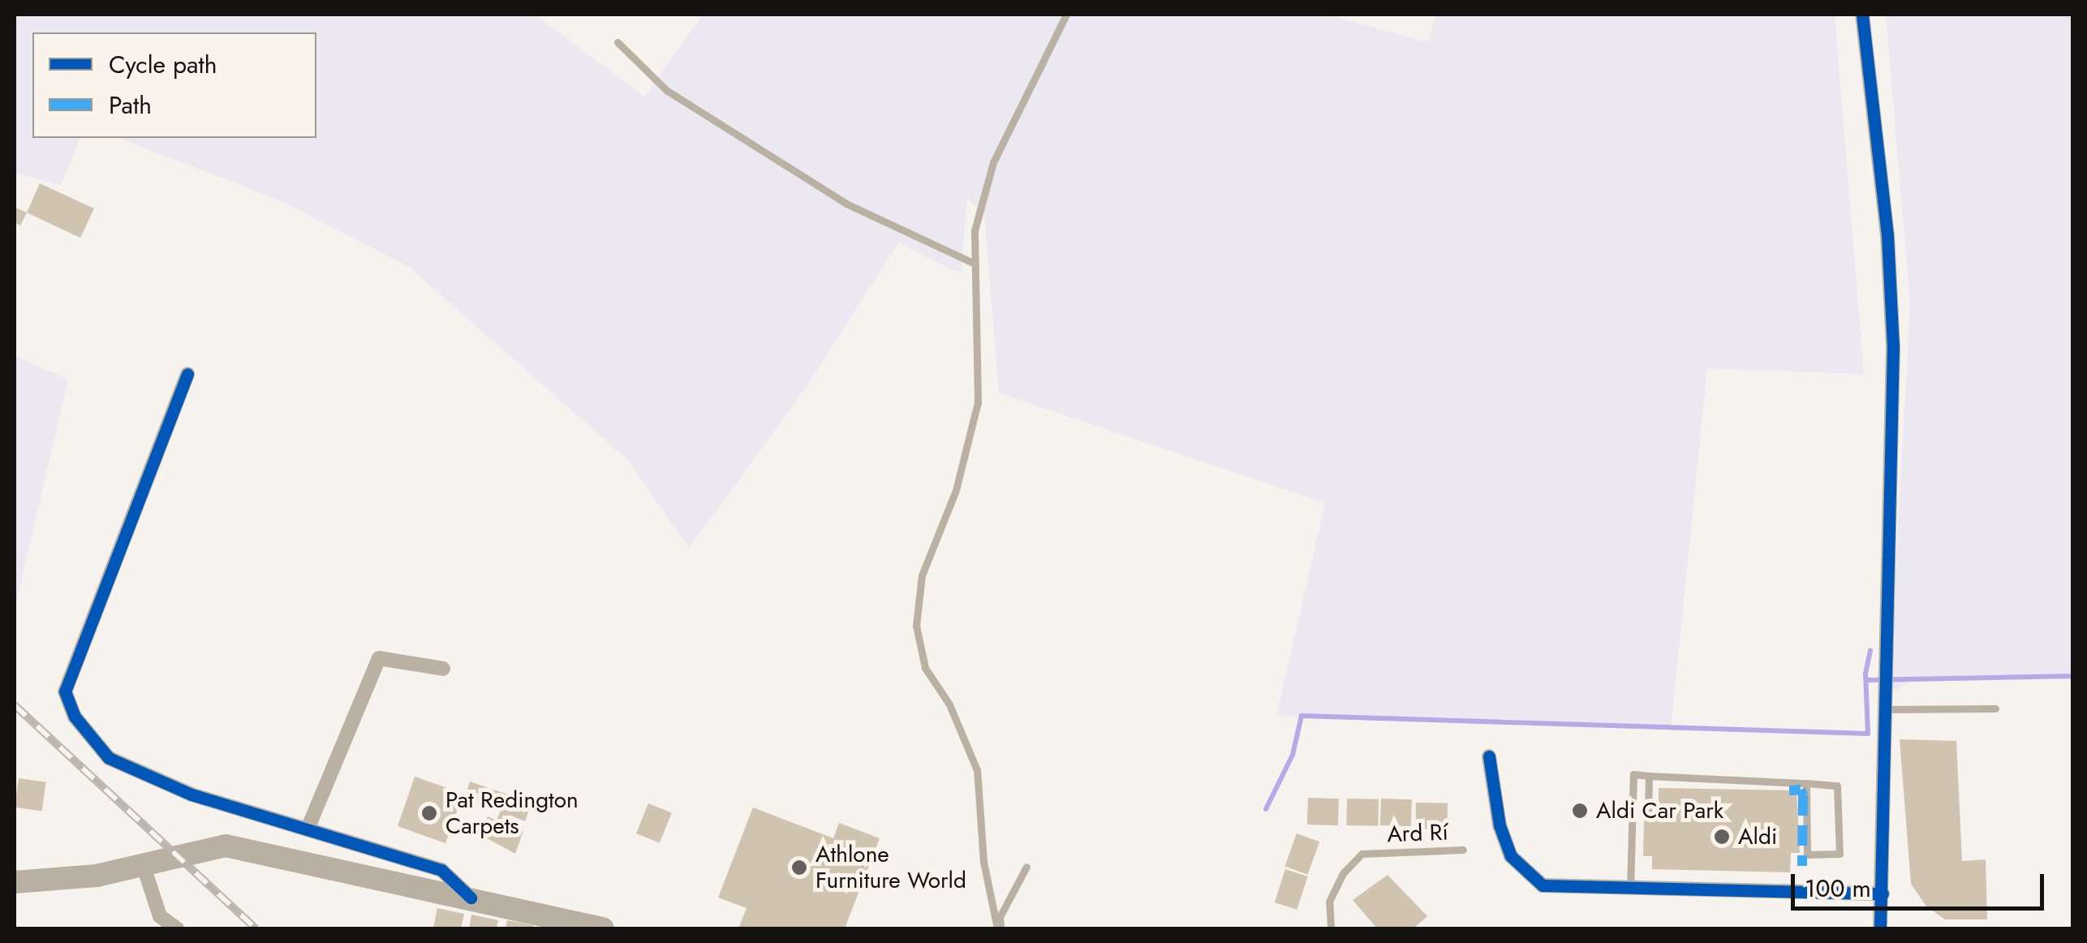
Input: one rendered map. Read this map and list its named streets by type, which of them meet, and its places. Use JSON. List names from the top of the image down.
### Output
{
  "streets": {
    "lane": ["Ard Rí"]
  },
  "places": [
    "Aldi Car Park",
    "Pat Redington Carpets",
    "Aldi",
    "Athlone Furniture World"
  ],
  "legend": ["Cycle path", "Path"],
  "scale_bar": "100 m"
}
